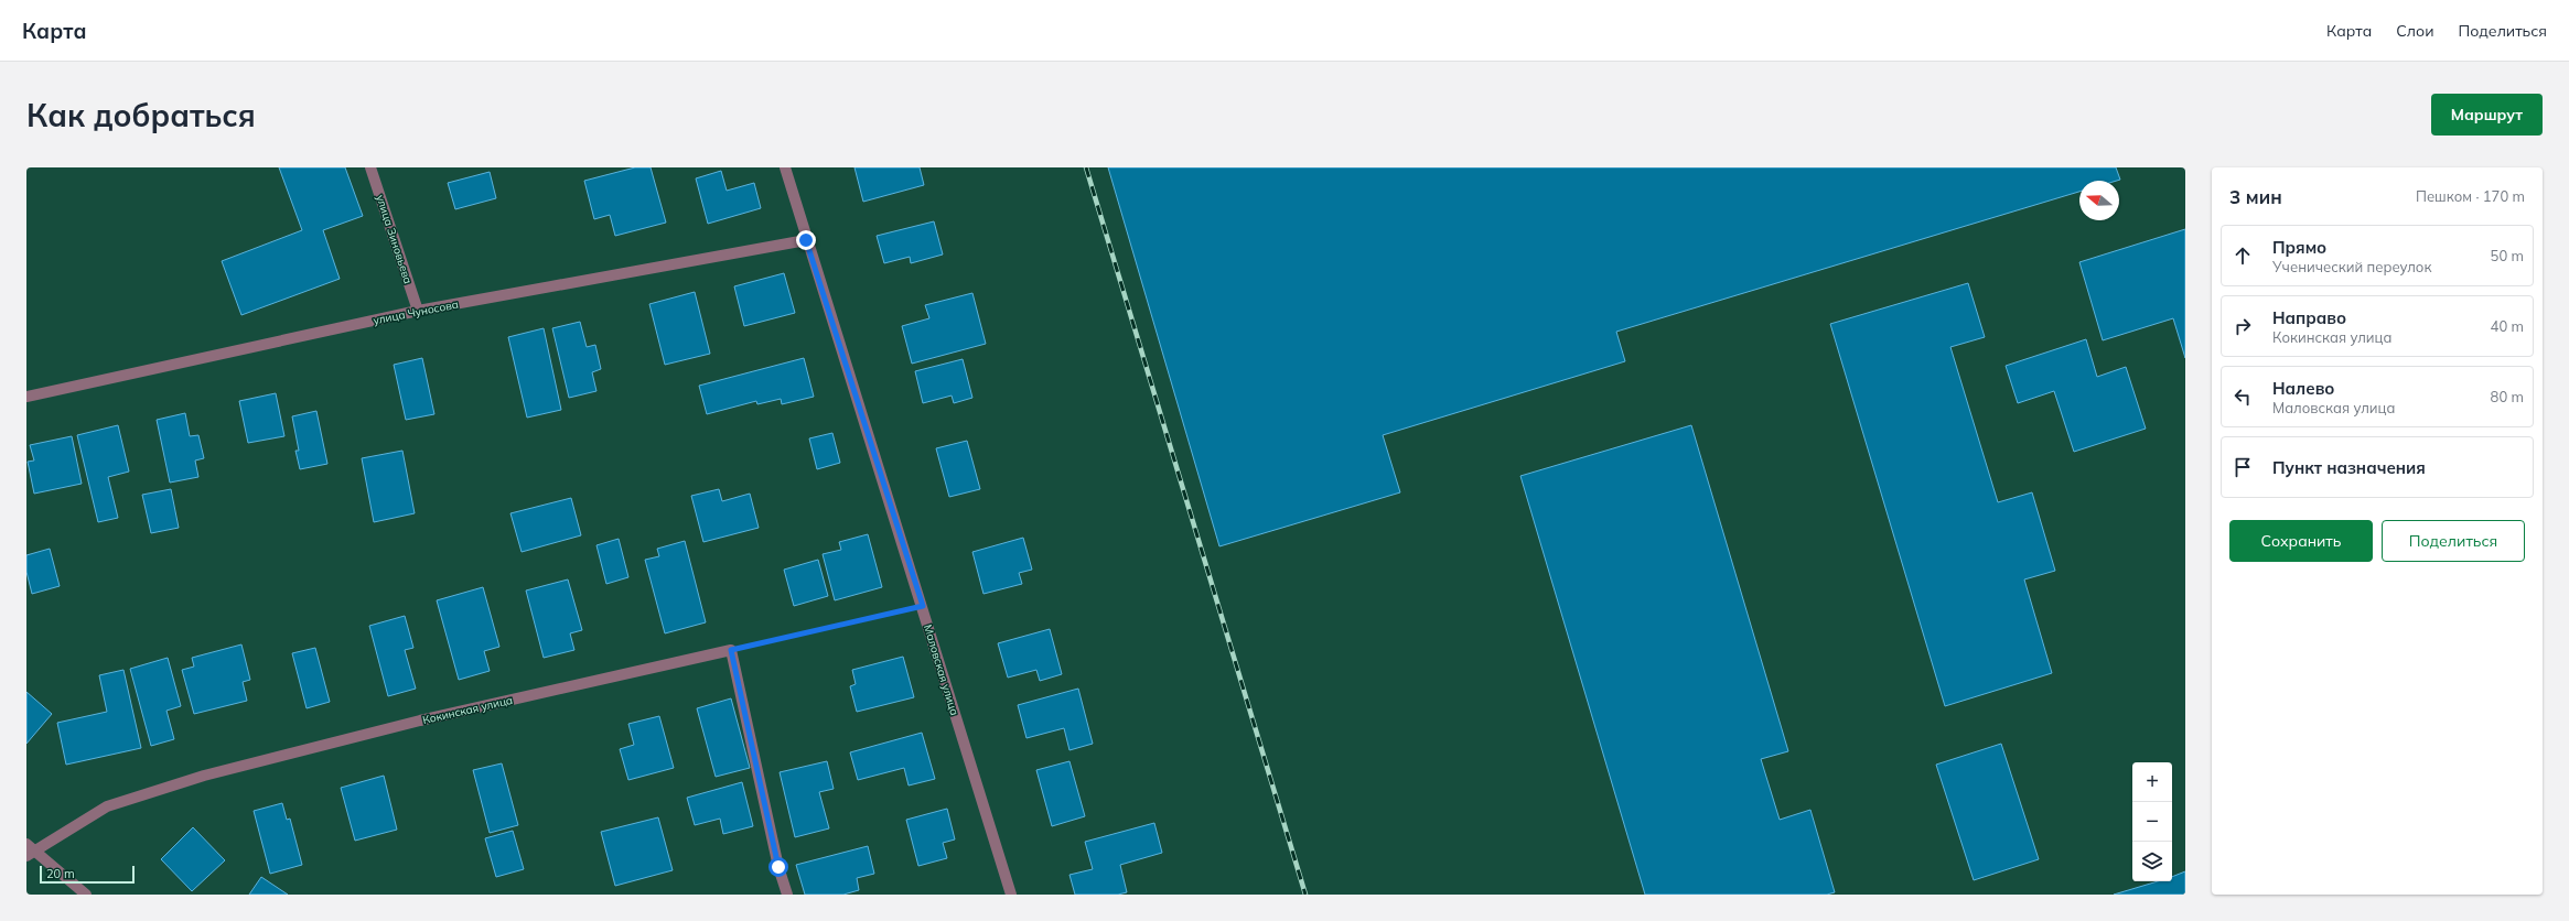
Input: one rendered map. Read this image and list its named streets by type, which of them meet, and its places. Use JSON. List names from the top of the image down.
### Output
{
  "streets": {
    "street": [
      "улица Зиновьева",
      "улица Чуносова",
      "Маловская улица",
      "Кокинская улица"
    ]
  },
  "crossings": [
    ["улица Зиновьева", "улица Чуносова"],
    ["улица Чуносова", "Маловская улица"]
  ],
  "scale_bar": "20 m",
  "north": "left",
  "page": {
    "header": "Карта",
    "nav": ["Карта", "Слои", "Поделиться"],
    "buttons": [
      "Маршрут",
      ["Сохранить", "Поделиться"]
    ],
    "title": "Как добраться",
    "heading": ["3 мин", "Пешком · 170 m"],
    "list": [
      ["Прямо", "Ученический переулок", "50 m"],
      ["Направо", "Кокинская улица", "40 m"],
      ["Налево", "Маловская улица", "80 m"],
      "Пункт назначения"
    ],
    "map_buttons": ["+", "−"],
    "scale": "20 m"
  }
}
